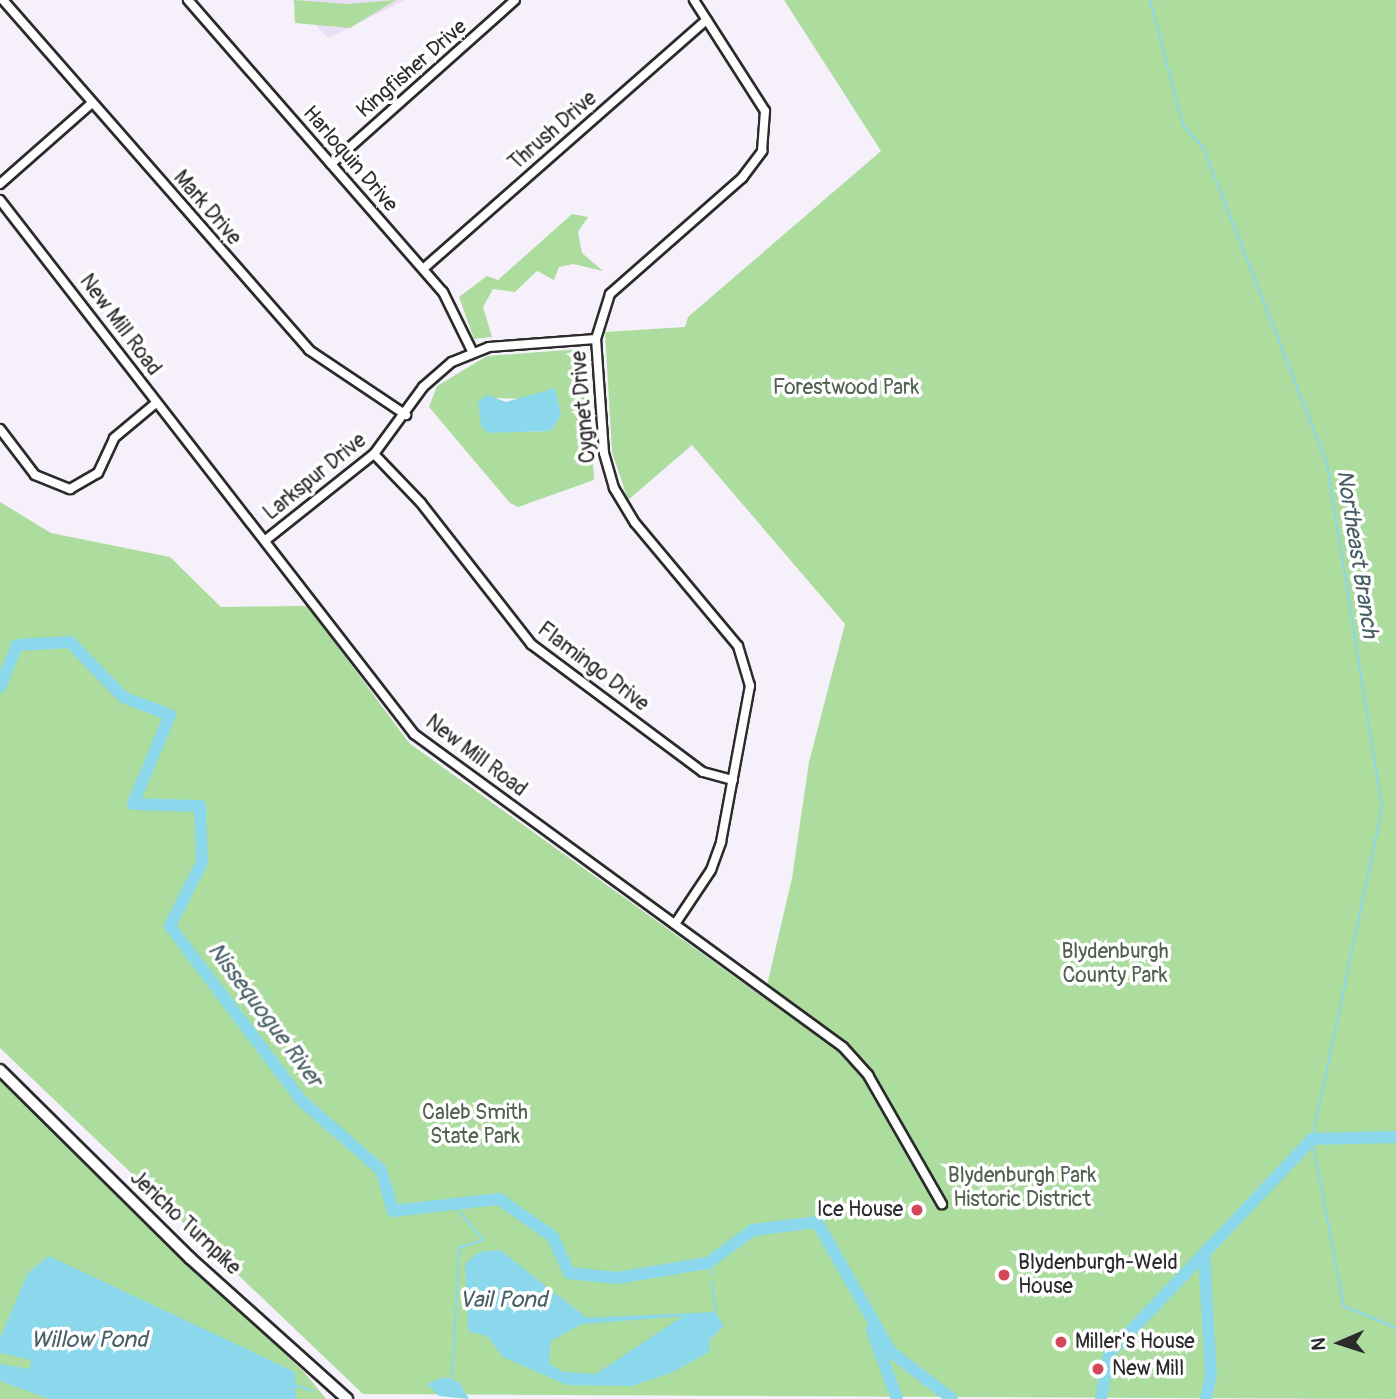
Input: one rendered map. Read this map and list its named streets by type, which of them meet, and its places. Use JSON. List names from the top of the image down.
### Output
{
  "streets": {
    "main road": ["Jericho Turnpike"],
    "street": [
      "Kingfisher Drive",
      "Thrush Drive",
      "Harloquin Drive",
      "Mark Drive",
      "New Mill Road",
      "Cygnet Drive",
      "Larkspur Drive",
      "Flamingo Drive"
    ]
  },
  "crossings": [
    ["Kingfisher Drive", "Harloquin Drive"],
    ["Thrush Drive", "Harloquin Drive"],
    ["Thrush Drive", "Cygnet Drive"],
    ["Harloquin Drive", "Larkspur Drive"],
    ["Mark Drive", "Larkspur Drive"],
    ["New Mill Road", "Cygnet Drive"],
    ["New Mill Road", "Larkspur Drive"],
    ["Cygnet Drive", "Larkspur Drive"],
    ["Cygnet Drive", "Flamingo Drive"],
    ["Larkspur Drive", "Flamingo Drive"]
  ],
  "water": [
    "Northeast Branch",
    "Nissequogue River",
    "Vail Pond",
    "Willow Pond"
  ],
  "parks": [
    "Forestwood Park",
    "Blydenburgh County Park",
    "Caleb Smith State Park",
    "Blydenburgh Park Historic District"
  ],
  "places": [
    "Ice House",
    "Blydenburgh-Weld House",
    "Miller's House",
    "New Mill"
  ],
  "north": "left"
}
